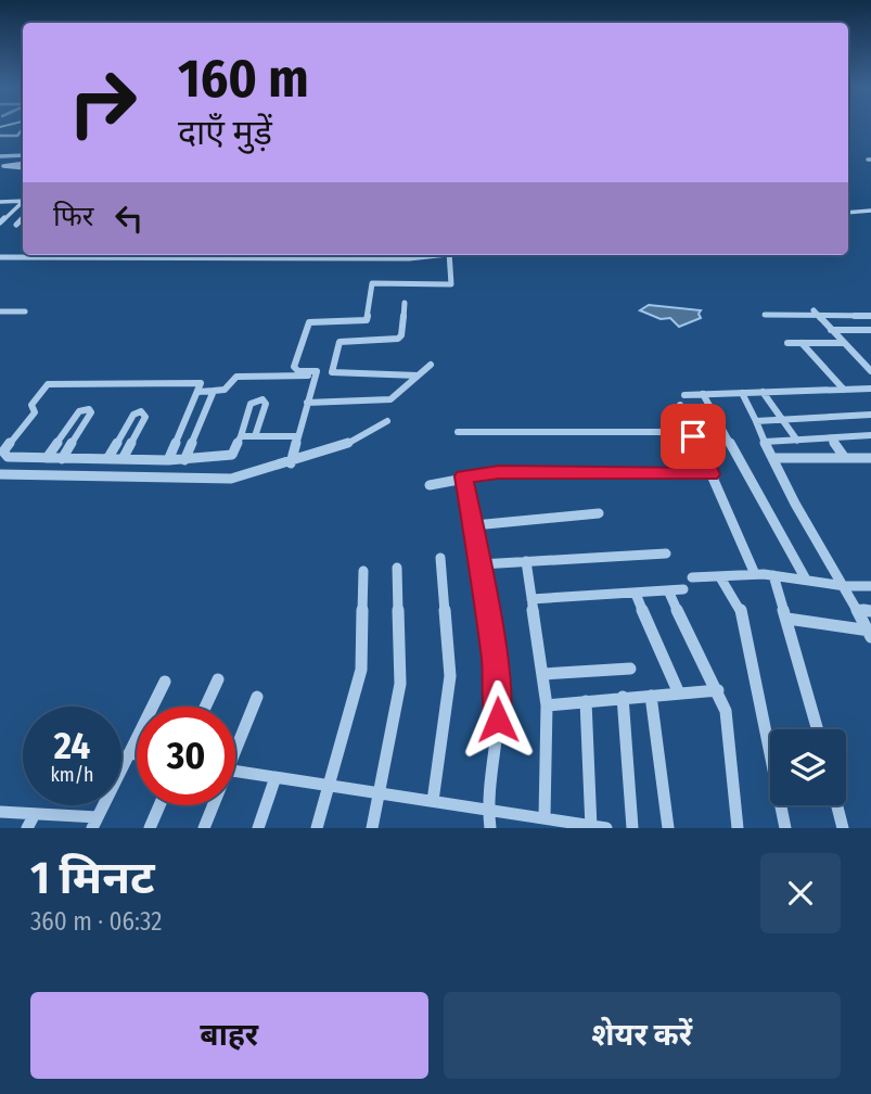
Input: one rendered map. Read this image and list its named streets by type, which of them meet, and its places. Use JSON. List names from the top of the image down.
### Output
{
  "page": {
    "turn": ["160 m", "दाएँ मुड़ें"],
    "then": "फिर",
    "speed": "24 km/h",
    "limit": "30",
    "heading": ["1 मिनट", "360 m · 06:32"],
    "buttons": ["बाहर", "शेयर करें"]
  }
}
